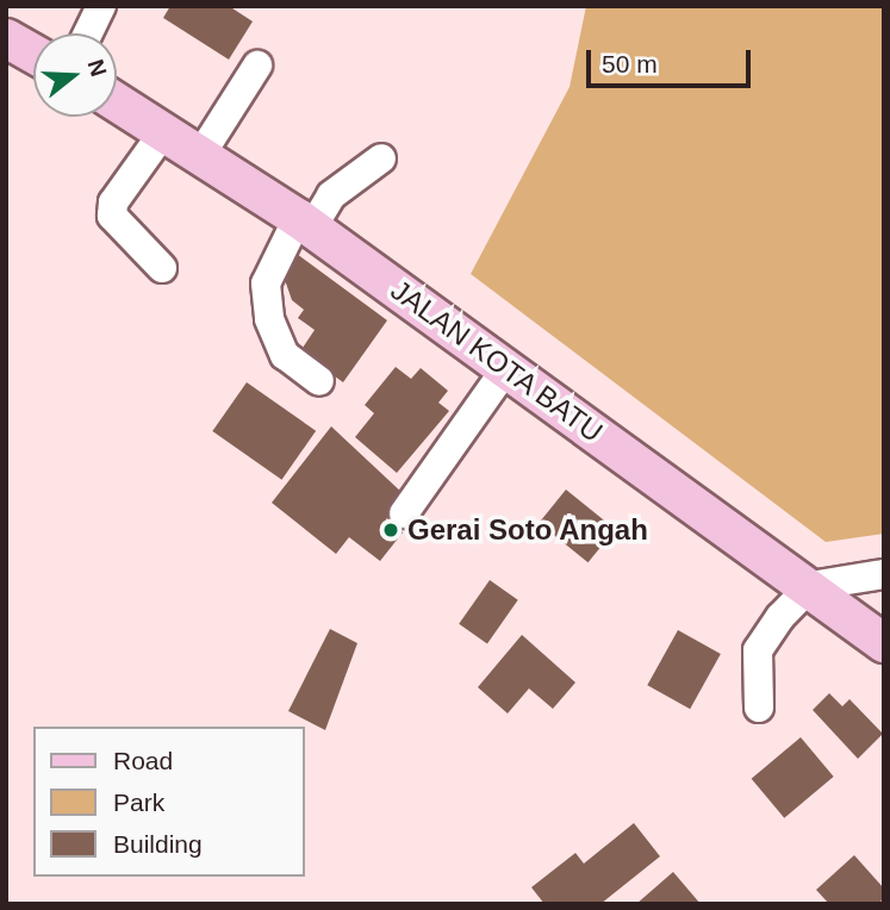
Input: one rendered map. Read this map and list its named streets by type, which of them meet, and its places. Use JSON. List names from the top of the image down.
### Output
{
  "streets": {
    "main road": ["JALAN KOTA BATU"]
  },
  "places": ["Gerai Soto Angah"],
  "legend": ["Road", "Park", "Building"],
  "scale_bar": "50 m",
  "north": "right"
}
